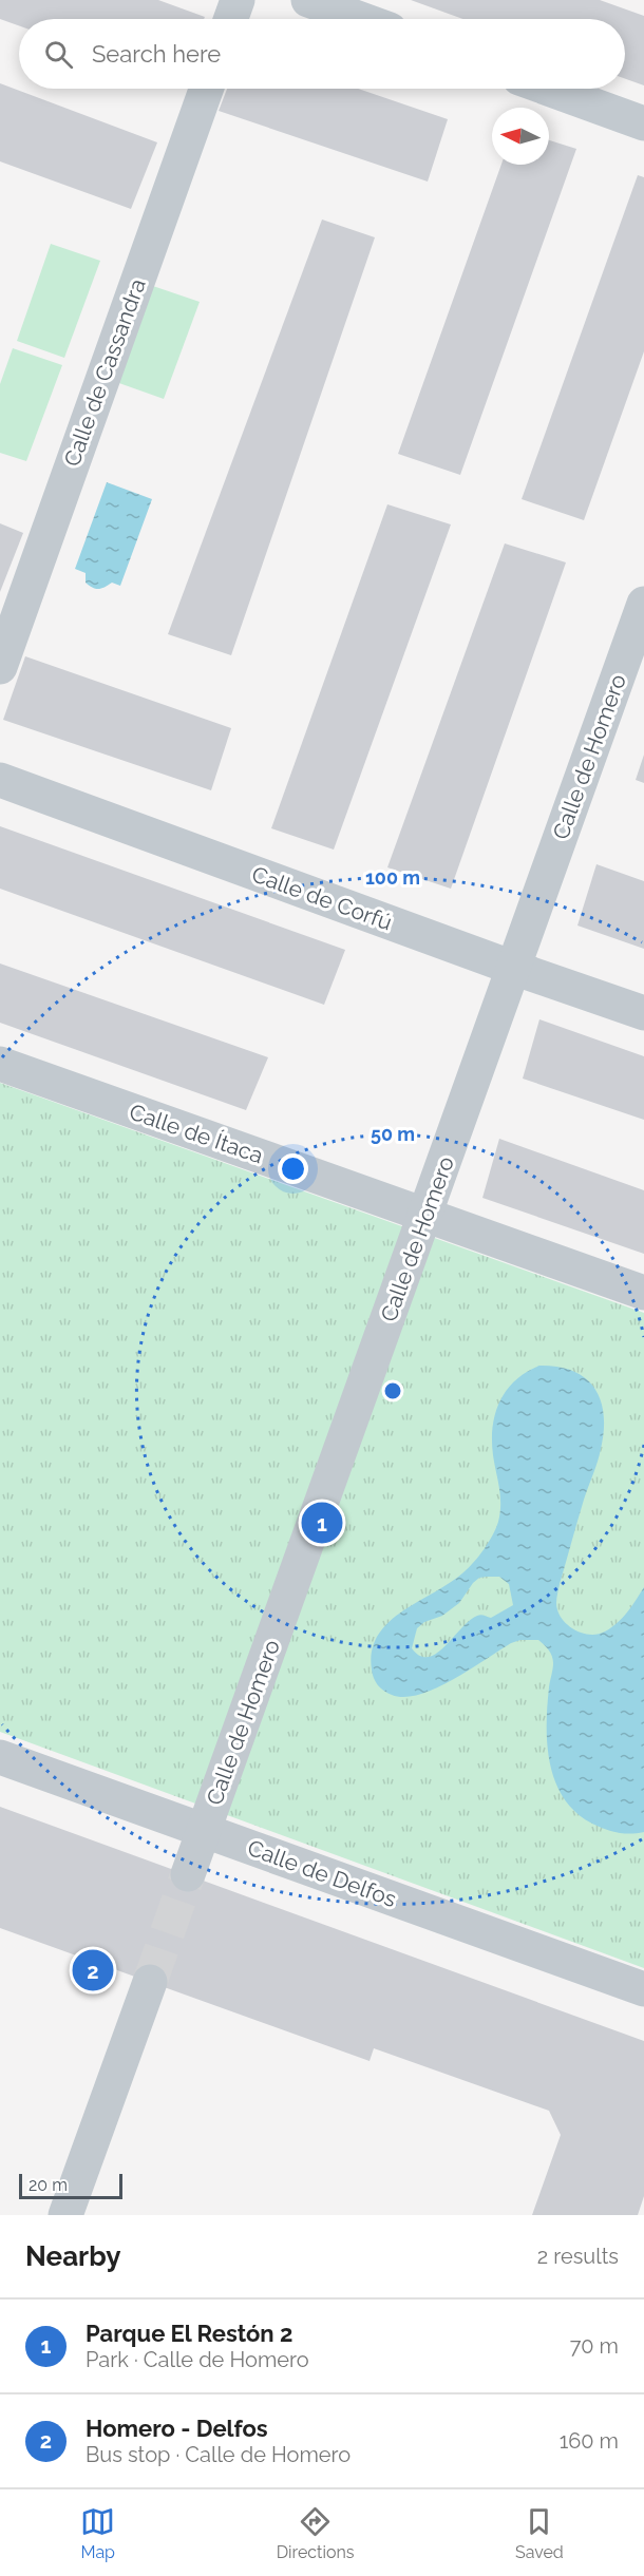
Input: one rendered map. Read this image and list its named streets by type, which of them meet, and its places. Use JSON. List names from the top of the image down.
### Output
{
  "streets": {
    "street": [
      "Calle de Cassandra",
      "Calle de Homero",
      "Calle de Corfú",
      "Calle de Ítaca",
      "Calle de Delfos"
    ]
  },
  "crossings": [
    ["Calle de Homero", "Calle de Corfú"],
    ["Calle de Homero", "Calle de Ítaca"],
    ["Calle de Homero", "Calle de Delfos"]
  ],
  "scale_bar": "20 m",
  "north": "left",
  "page": {
    "search": "Search here",
    "pins": ["1", "2"],
    "scale": "20 m",
    "heading": ["Nearby", "2 results"],
    "list": [
      {
        "mark": "1",
        "name": "Parque El Restón 2",
        "note": "Park · Calle de Homero",
        "value": "70 m"
      },
      {
        "mark": "2",
        "name": "Homero - Delfos",
        "note": "Bus stop · Calle de Homero",
        "value": "160 m"
      }
    ],
    "nav": ["Map", "Directions", "Saved"]
  },
  "rings": ["100 m", "50 m"]
}
